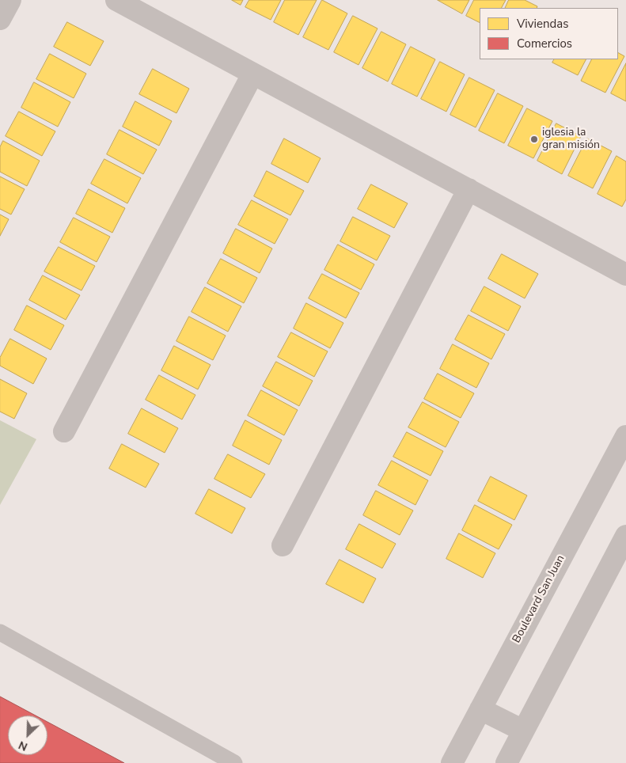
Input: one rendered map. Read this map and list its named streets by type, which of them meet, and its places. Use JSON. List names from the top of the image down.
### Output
{
  "streets": {
    "street": ["Boulevard San Juan"]
  },
  "places": ["iglesia la gran misión"],
  "legend": ["Viviendas", "Comercios"],
  "north": "bottom left"
}
